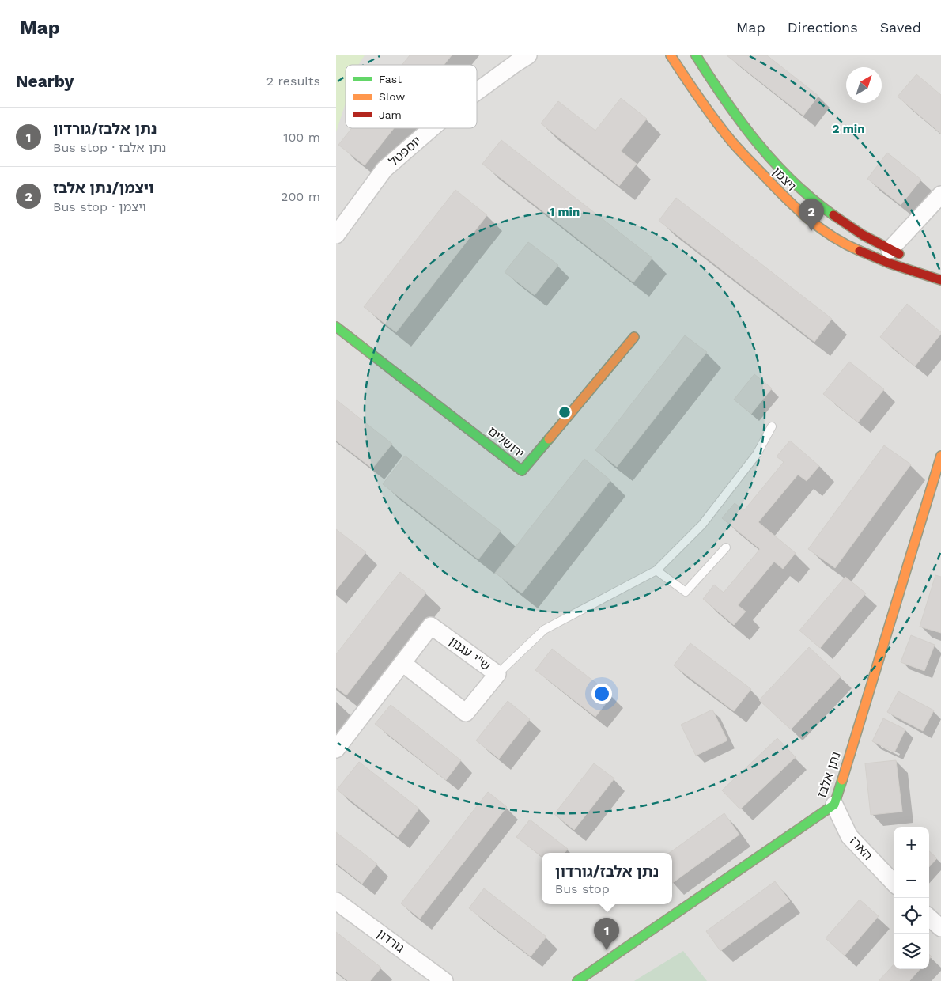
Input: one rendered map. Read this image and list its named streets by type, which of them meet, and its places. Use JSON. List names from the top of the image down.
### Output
{
  "streets": {
    "street": [
      "יוספטל",
      "ויצמן",
      "ירושלים",
      "ש\"י עגנון",
      "נתן אלבז",
      "הארז",
      "גורדון"
    ]
  },
  "crossings": [
    ["נתן אלבז", "הארז"]
  ],
  "legend": ["Fast", "Slow", "Jam"],
  "north": "top right",
  "page": {
    "header": "Map",
    "nav": ["Map", "Directions", "Saved"],
    "heading": ["Nearby", "2 results"],
    "list": [
      {
        "mark": "1",
        "name": "נתן אלבז/גורדון",
        "note": "Bus stop · נתן אלבז",
        "value": "100 m"
      },
      {
        "mark": "2",
        "name": "ויצמן/נתן אלבז",
        "note": "Bus stop · ויצמן",
        "value": "200 m"
      }
    ],
    "pins": ["2", "1"],
    "map_buttons": ["+", "−"],
    "popup": ["נתן אלבז/גורדון", "Bus stop"]
  },
  "rings": ["2 min", "1 min"]
}
